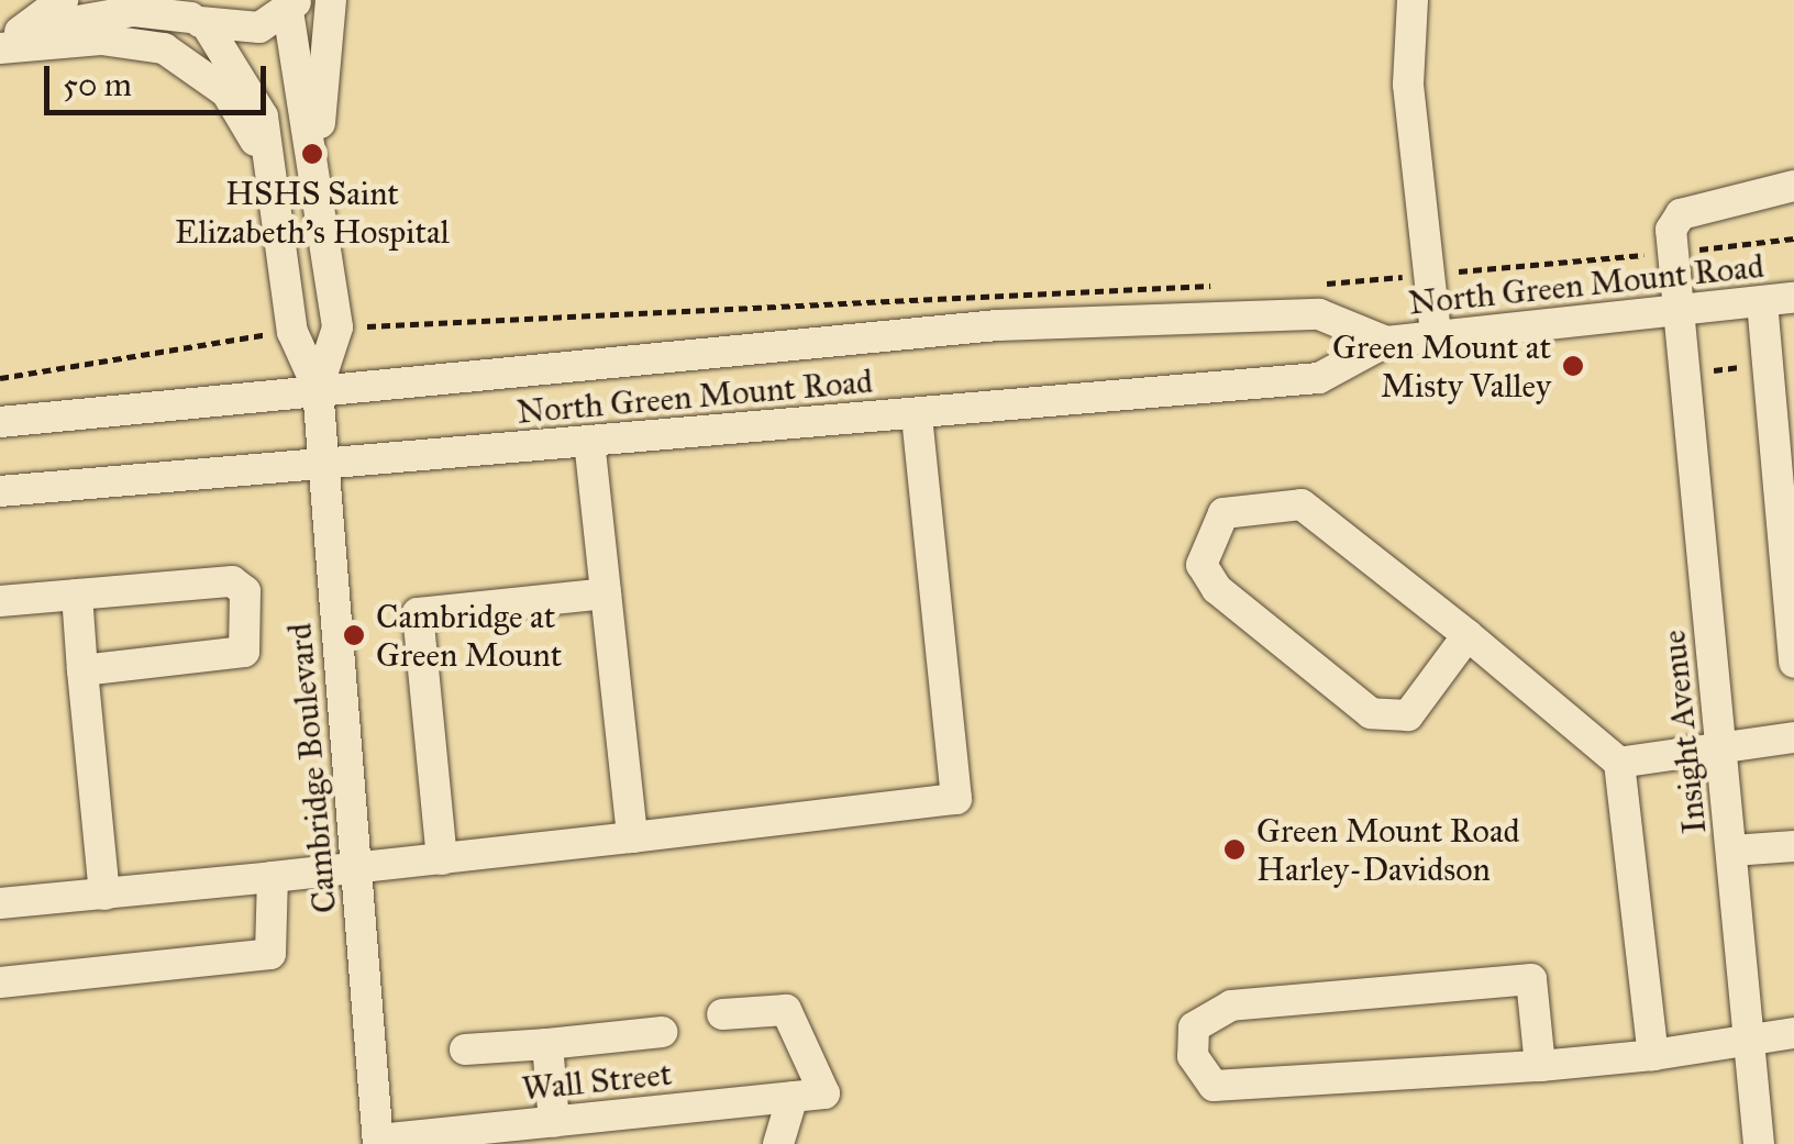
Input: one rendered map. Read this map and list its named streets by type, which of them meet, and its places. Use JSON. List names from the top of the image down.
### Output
{
  "streets": {
    "street": [
      "North Green Mount Road",
      "Insight Avenue",
      "Cambridge Boulevard",
      "Wall Street"
    ]
  },
  "crossings": [
    ["North Green Mount Road", "Insight Avenue"],
    ["North Green Mount Road", "Cambridge Boulevard"],
    ["Cambridge Boulevard", "Wall Street"]
  ],
  "places": [
    "HSHS Saint Elizabeth's Hospital",
    "Green Mount at Misty Valley",
    "Cambridge at Green Mount",
    "Green Mount Road Harley-Davidson"
  ],
  "scale_bar": "50 m"
}
